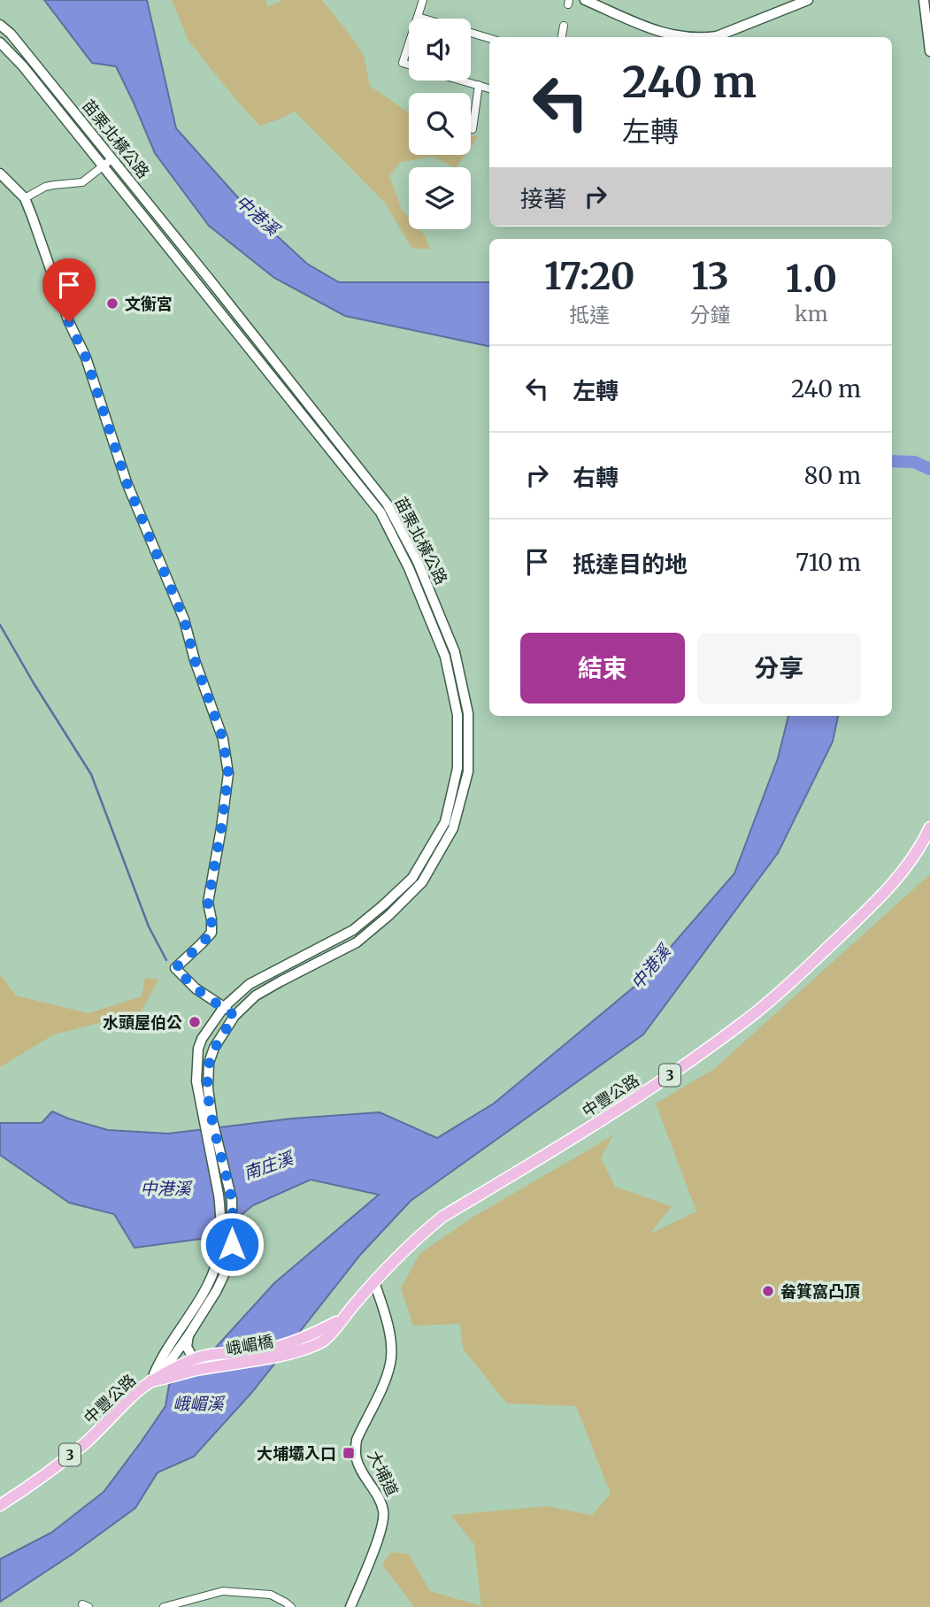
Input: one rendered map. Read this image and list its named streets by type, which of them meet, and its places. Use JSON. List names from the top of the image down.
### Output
{
  "streets": {
    "main road": [
      "苗栗北橫公路",
      "3",
      "中豐公路",
      "峨嵋橋",
      "大埔道"
    ]
  },
  "crossings": [
    ["苗栗北橫公路", "中豐公路"],
    ["中豐公路", "峨嵋橋"],
    ["中豐公路", "大埔道"]
  ],
  "water": ["中港溪", "南庄溪", "峨嵋溪"],
  "places": {
    "other": ["文衡宮", "水頭屋伯公", "畚箕窩凸頂"],
    "transit": ["大埔壩入口"]
  },
  "page": {
    "turn": ["240 m", "左轉"],
    "then": "接著",
    "eta": [
      "17:20",
      "抵達",
      "13",
      "分鐘",
      "1.0",
      "km"
    ],
    "list": [
      {
        "name": "左轉",
        "value": "240 m"
      },
      {
        "name": "右轉",
        "value": "80 m"
      },
      {
        "name": "抵達目的地",
        "value": "710 m"
      }
    ],
    "buttons": ["結束", "分享"]
  }
}
